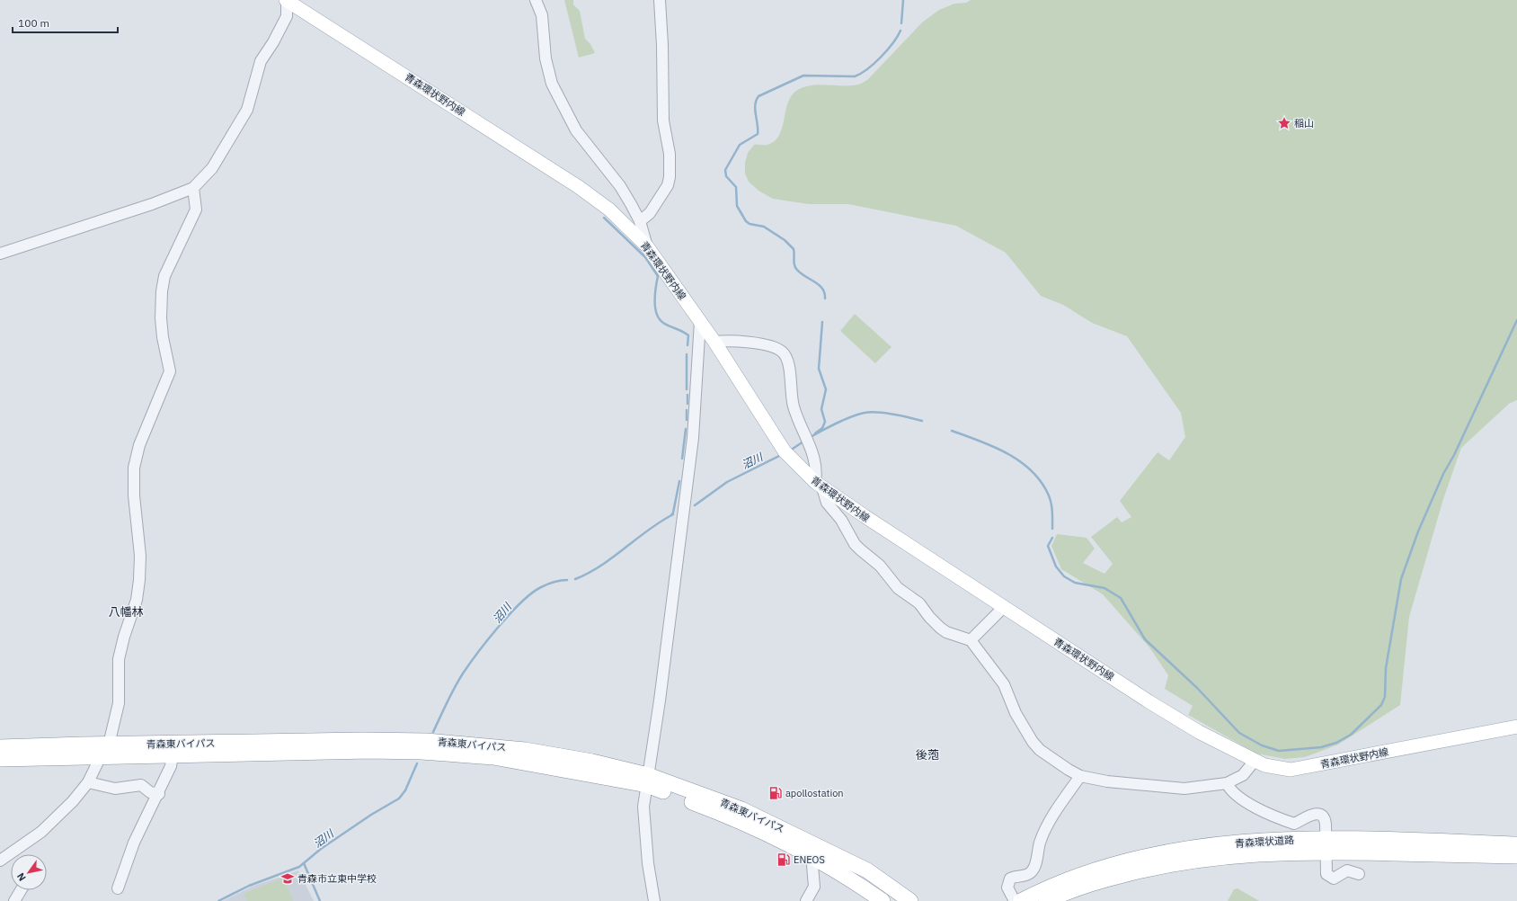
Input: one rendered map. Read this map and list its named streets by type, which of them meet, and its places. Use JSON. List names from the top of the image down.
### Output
{
  "streets": {
    "highway": ["青森東バイパス", "青森環状道路"],
    "main road": ["青森環状野内線"]
  },
  "districts": ["八幡林", "後萢"],
  "water": ["沼川"],
  "places": {
    "place": ["稲山"],
    "fuel station": ["apollostation", "ENEOS"],
    "school or university": ["青森市立東中学校"]
  },
  "scale_bar": "100 m",
  "north": "bottom left"
}
